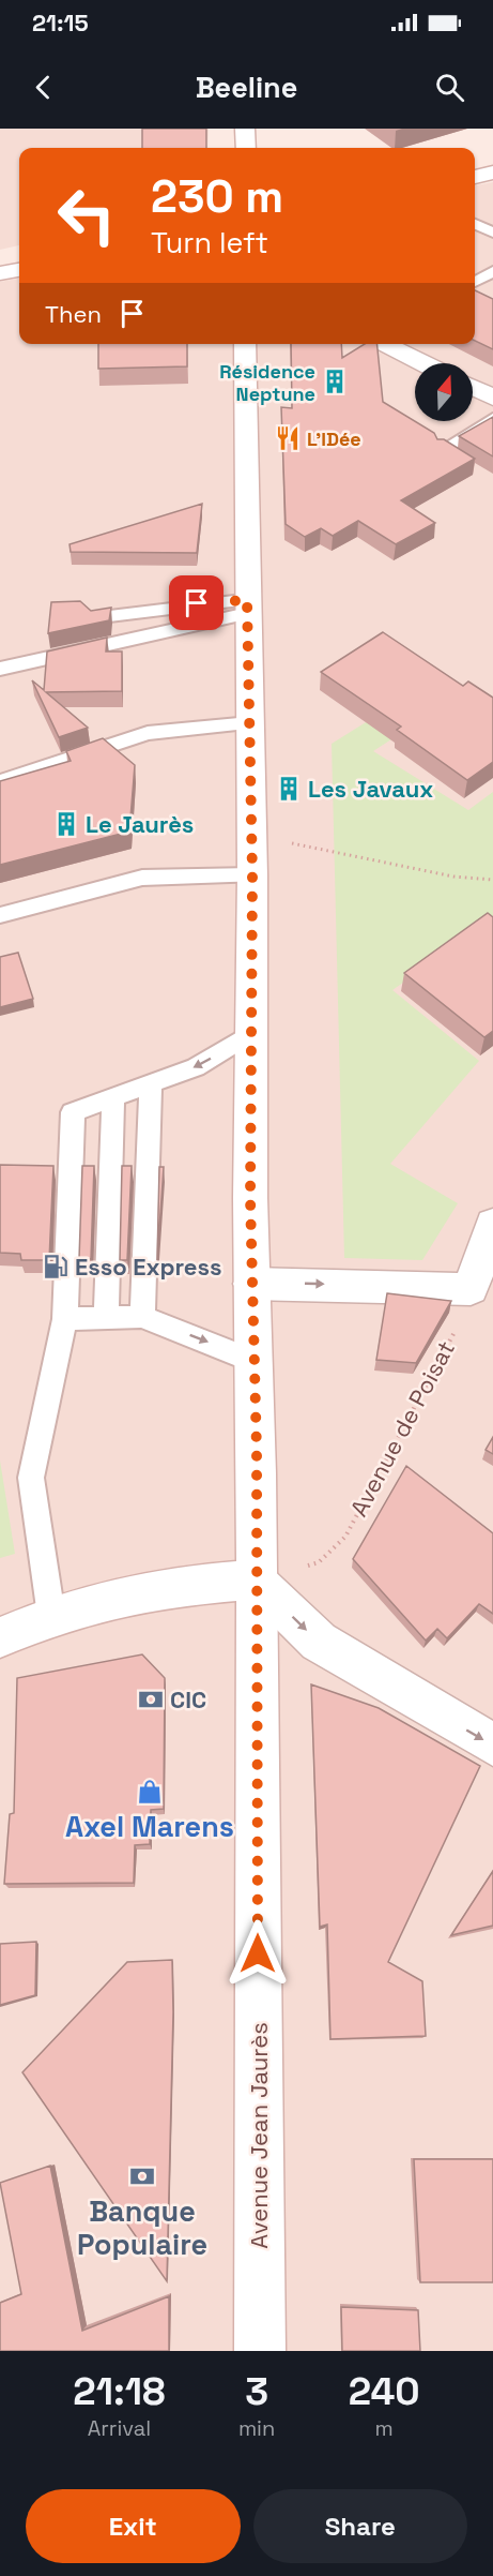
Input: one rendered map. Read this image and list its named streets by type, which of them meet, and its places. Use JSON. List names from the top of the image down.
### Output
{
  "streets": {
    "main road": ["Avenue Jean Jaurès"],
    "path": ["Avenue de Poisat"]
  },
  "crossings": [
    ["Avenue de Poisat", "Avenue Jean Jaurès"]
  ],
  "places": {
    "building": ["Résidence Neptune", "Les Javaux", "Le Jaurès"],
    "restaurant": ["L'IDée"],
    "fuel station": ["Esso Express"],
    "bank": ["CIC", "Banque Populaire"],
    "shop": ["Axel Marens"]
  },
  "north": "top",
  "page": {
    "status": "21:15",
    "header": "Beeline",
    "turn": ["230 m", "Turn left"],
    "then": "Then",
    "eta": [
      "21:18",
      "Arrival",
      "3",
      "min",
      "240",
      "m"
    ],
    "buttons": ["Exit", "Share"]
  }
}
